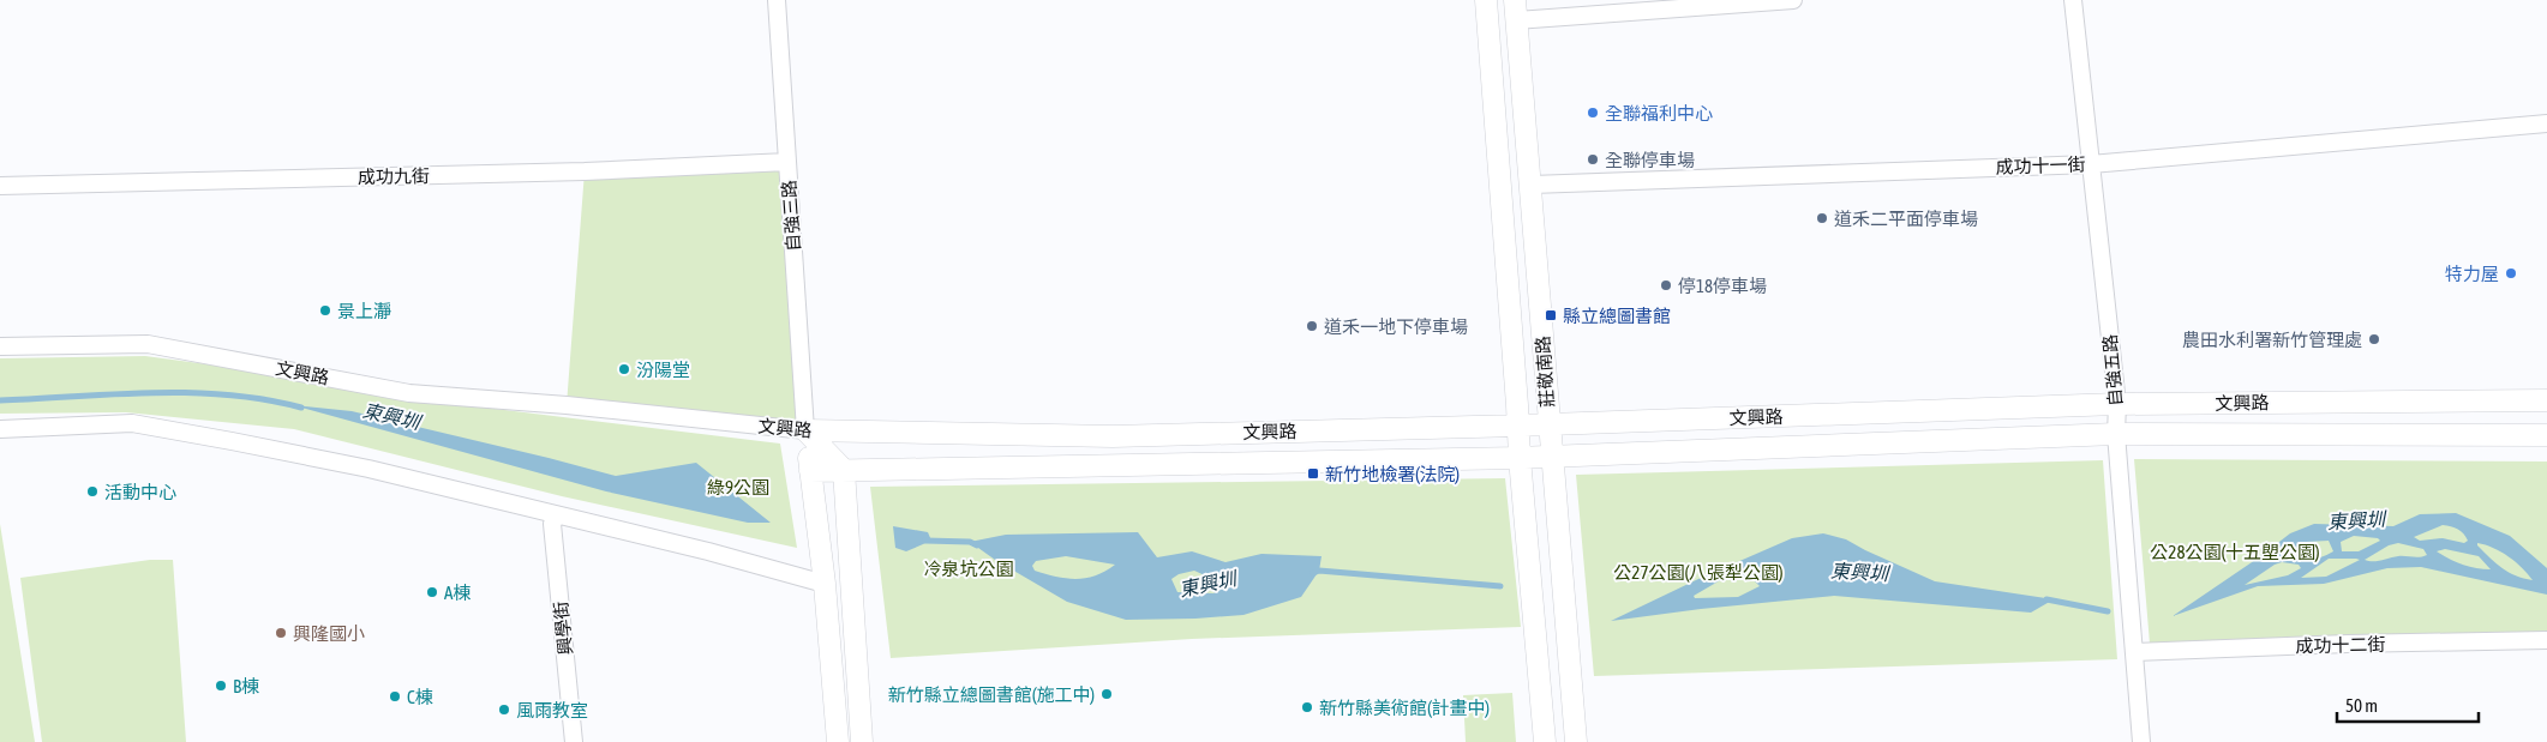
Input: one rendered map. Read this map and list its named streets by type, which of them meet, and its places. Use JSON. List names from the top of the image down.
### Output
{
  "streets": {
    "street": [
      "成功十一街",
      "成功九街",
      "自強三路",
      "自強五路",
      "莊敬南路",
      "文興路",
      "興學街",
      "成功十二街"
    ]
  },
  "crossings": [
    ["成功十一街", "自強五路"],
    ["成功十一街", "莊敬南路"],
    ["成功九街", "自強三路"],
    ["自強三路", "文興路"],
    ["自強五路", "文興路"],
    ["自強五路", "成功十二街"],
    ["莊敬南路", "文興路"]
  ],
  "water": ["東興圳"],
  "parks": [
    "綠9公園",
    "公28公園(十五塱公園)",
    "冷泉坑公園",
    "公27公園(八張犁公園)"
  ],
  "places": {
    "other": [
      "全聯福利中心",
      "全聯停車場",
      "道禾二平面停車場",
      "特力屋",
      "停18停車場",
      "景上瀞",
      "道禾一地下停車場",
      "農田水利署新竹管理處",
      "汾陽堂",
      "活動中心",
      "A棟",
      "興隆國小",
      "B棟",
      "新竹縣立總圖書館(施工中)",
      "C棟",
      "新竹縣美術館(計畫中)",
      "風雨教室"
    ],
    "transit": ["縣立總圖書館", "新竹地檢署(法院)"]
  },
  "scale_bar": "50 m"
}
